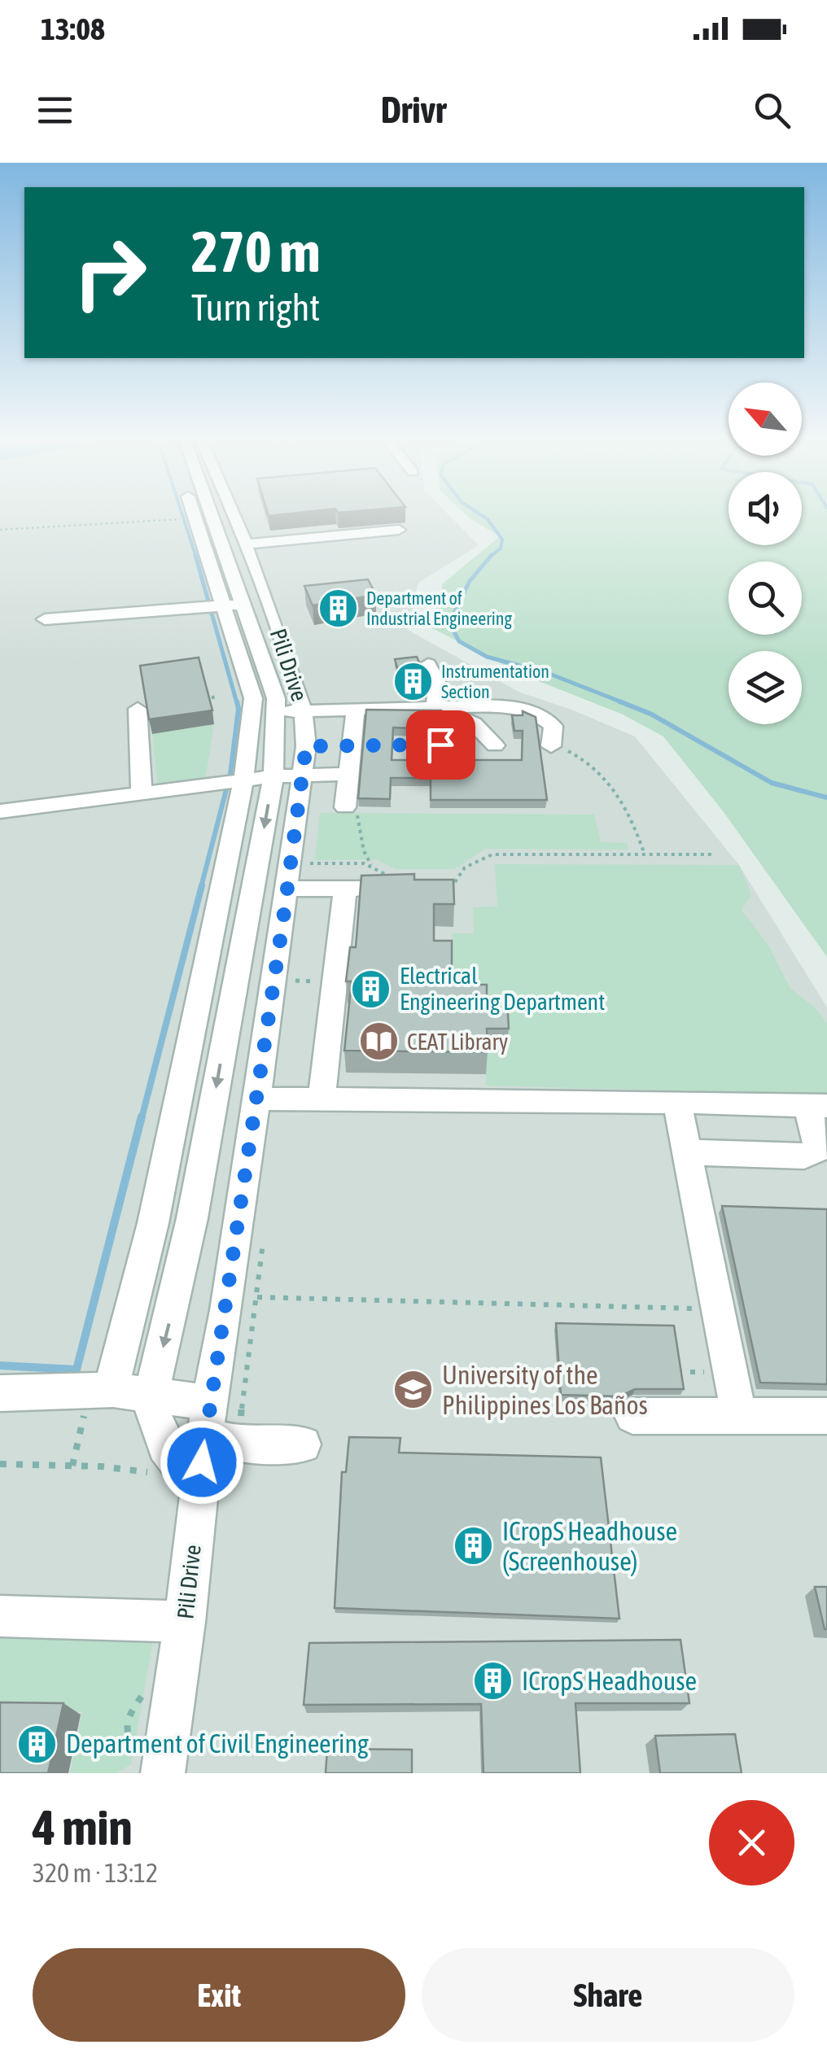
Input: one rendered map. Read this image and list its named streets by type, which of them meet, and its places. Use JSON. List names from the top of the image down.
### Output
{
  "streets": {
    "street": ["Pili Drive"]
  },
  "places": {
    "building": [
      "Department of Industrial Engineering",
      "Instrumentation Section",
      "Electrical Engineering Department",
      "ICropS Headhouse (Screenhouse)",
      "ICropS Headhouse",
      "Department of Civil Engineering"
    ],
    "library": ["CEAT Library"],
    "school or university": ["University of the Philippines Los Baños"]
  },
  "north": "top left",
  "page": {
    "status": "13:08",
    "header": "Drivr",
    "turn": ["270 m", "Turn right"],
    "heading": ["4 min", "320 m · 13:12"],
    "buttons": ["Exit", "Share"]
  }
}
